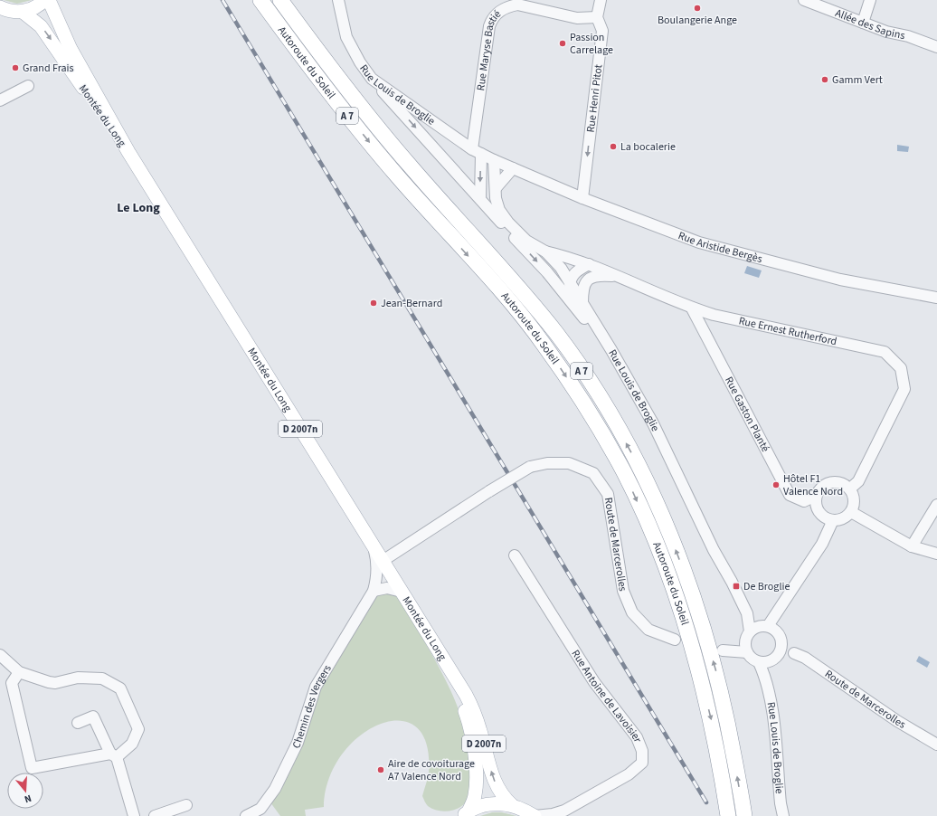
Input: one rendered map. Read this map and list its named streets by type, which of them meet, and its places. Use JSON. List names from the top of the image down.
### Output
{
  "streets": {
    "highway": ["Autoroute du Soleil", "A 7"],
    "main road": ["Montée du Long", "D 2007n"],
    "street": [
      "Allée des Sapins",
      "Rue Maryse Bastié",
      "Rue Louis de Broglie",
      "Rue Henri Pitot",
      "Rue Aristide Bergès",
      "Rue Ernest Rutherford",
      "Rue Gaston Planté",
      "Route de Marcerolles",
      "Rue Antoine de Lavoisier",
      "Chemin des Vergers"
    ]
  },
  "crossings": [
    ["Rue Maryse Bastié", "Rue Louis de Broglie"],
    ["Rue Maryse Bastié", "Rue Henri Pitot"],
    ["Rue Louis de Broglie", "Rue Aristide Bergès"],
    ["Rue Louis de Broglie", "Rue Ernest Rutherford"],
    ["Rue Louis de Broglie", "Route de Marcerolles"],
    ["Rue Henri Pitot", "Rue Aristide Bergès"],
    ["Montée du Long", "Route de Marcerolles"],
    ["Montée du Long", "Chemin des Vergers"],
    ["Rue Ernest Rutherford", "Rue Gaston Planté"]
  ],
  "one_way": ["Rue Henri Pitot"],
  "districts": ["Le Long"],
  "places": {
    "other": [
      "Boulangerie Ange",
      "Passion Carrelage",
      "Grand Frais",
      "Gamm Vert",
      "La bocalerie",
      "Jean-Bernard",
      "Hôtel F1 Valence Nord",
      "Aire de covoiturage A7 Valence Nord"
    ],
    "transit": ["De Broglie"]
  },
  "north": "bottom"
}
